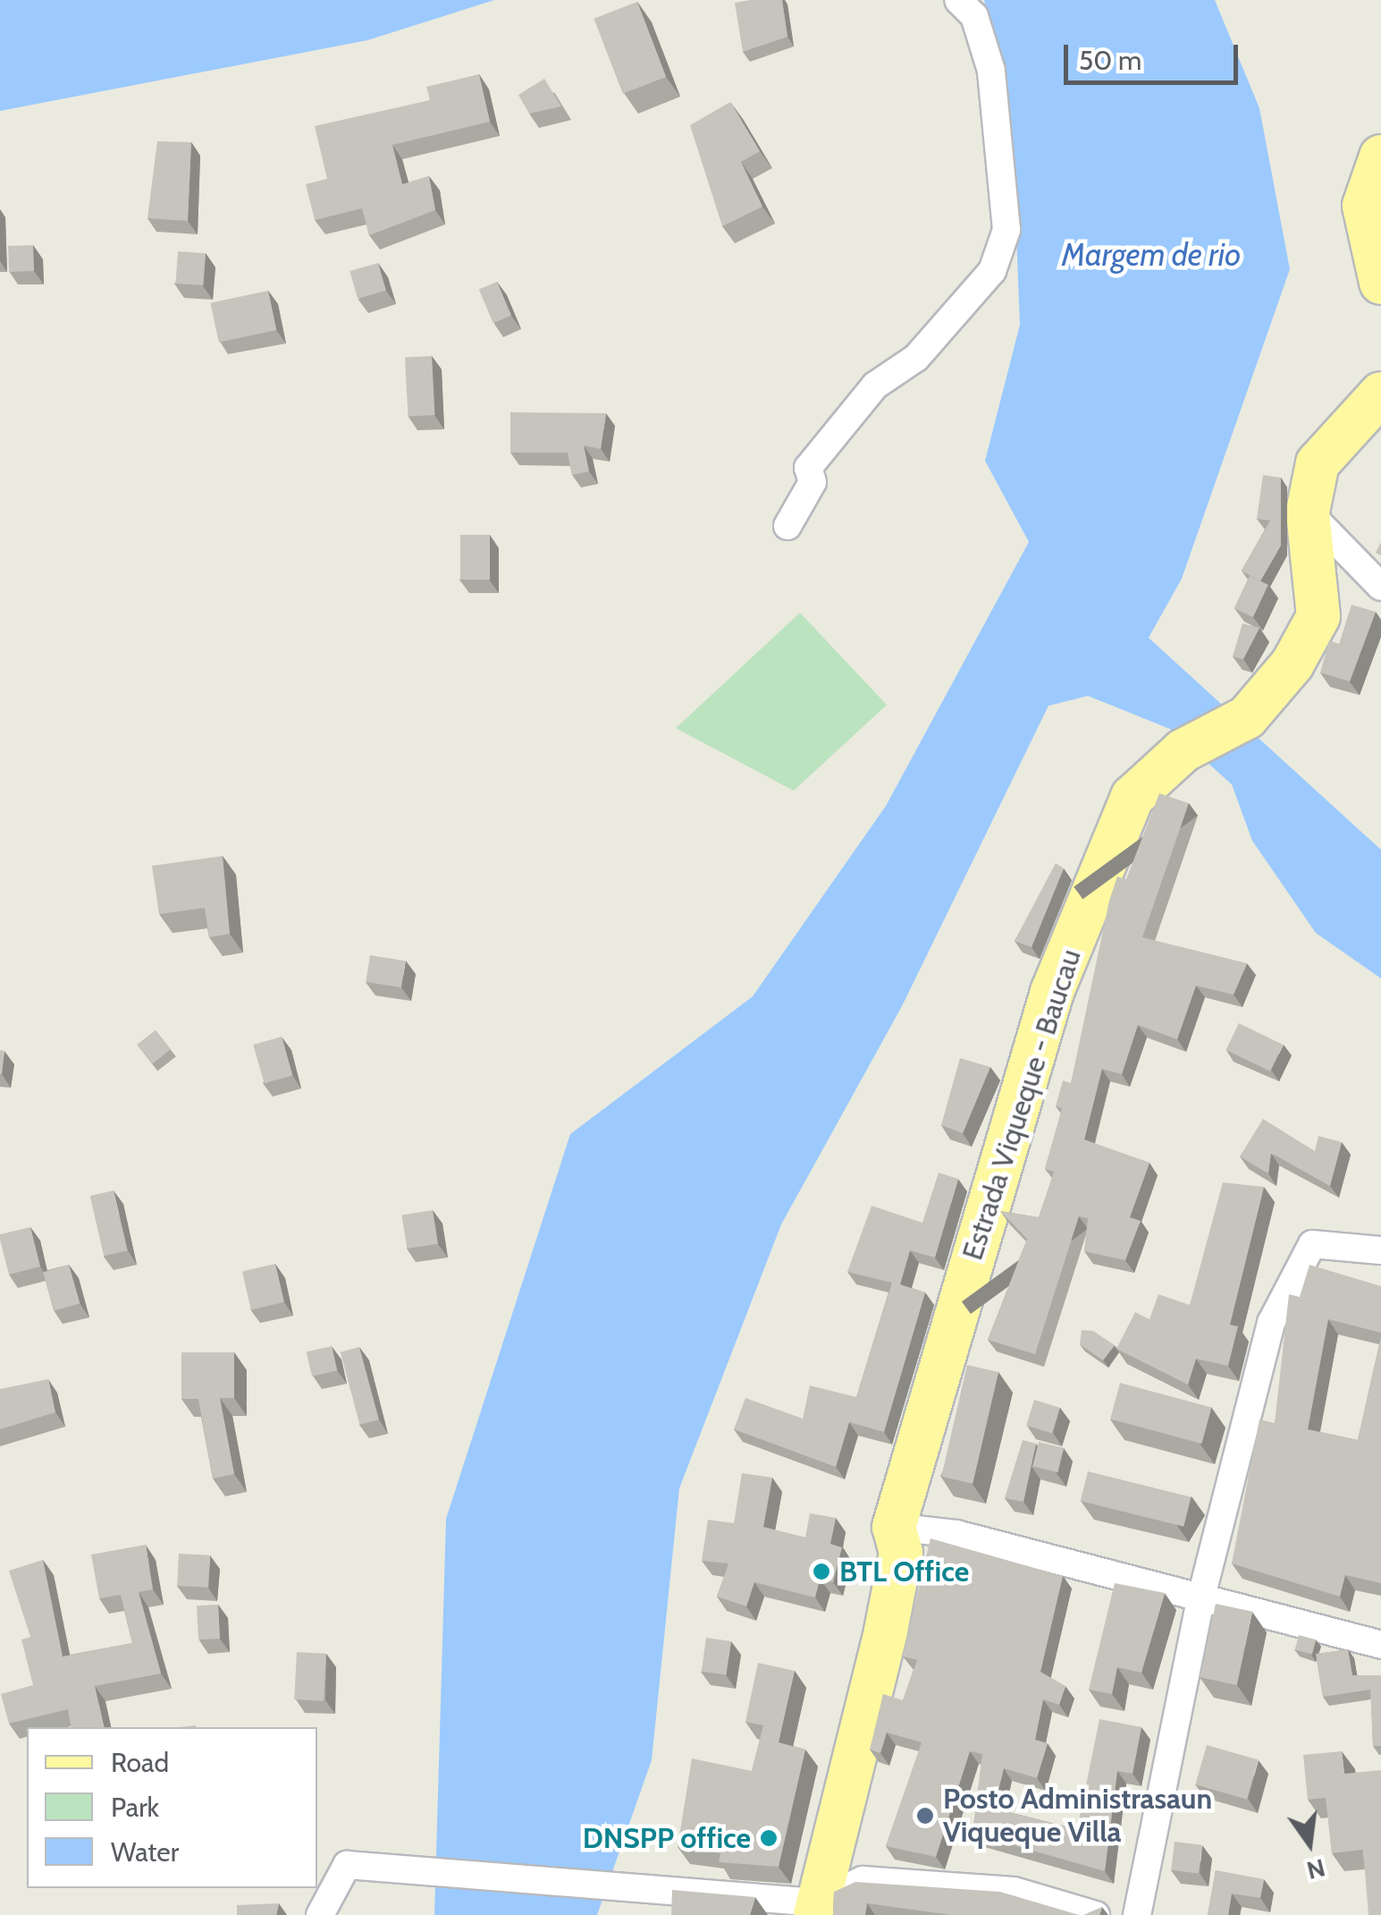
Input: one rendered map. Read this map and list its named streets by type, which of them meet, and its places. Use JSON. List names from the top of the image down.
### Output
{
  "streets": {
    "main road": ["Estrada Viqueque - Baucau"]
  },
  "water": ["Margem de rio"],
  "places": ["BTL Office", "Posto Administrasaun Viqueque Villa", "DNSPP office"],
  "legend": ["Road", "Park", "Water"],
  "scale_bar": "50 m",
  "north": "bottom"
}
